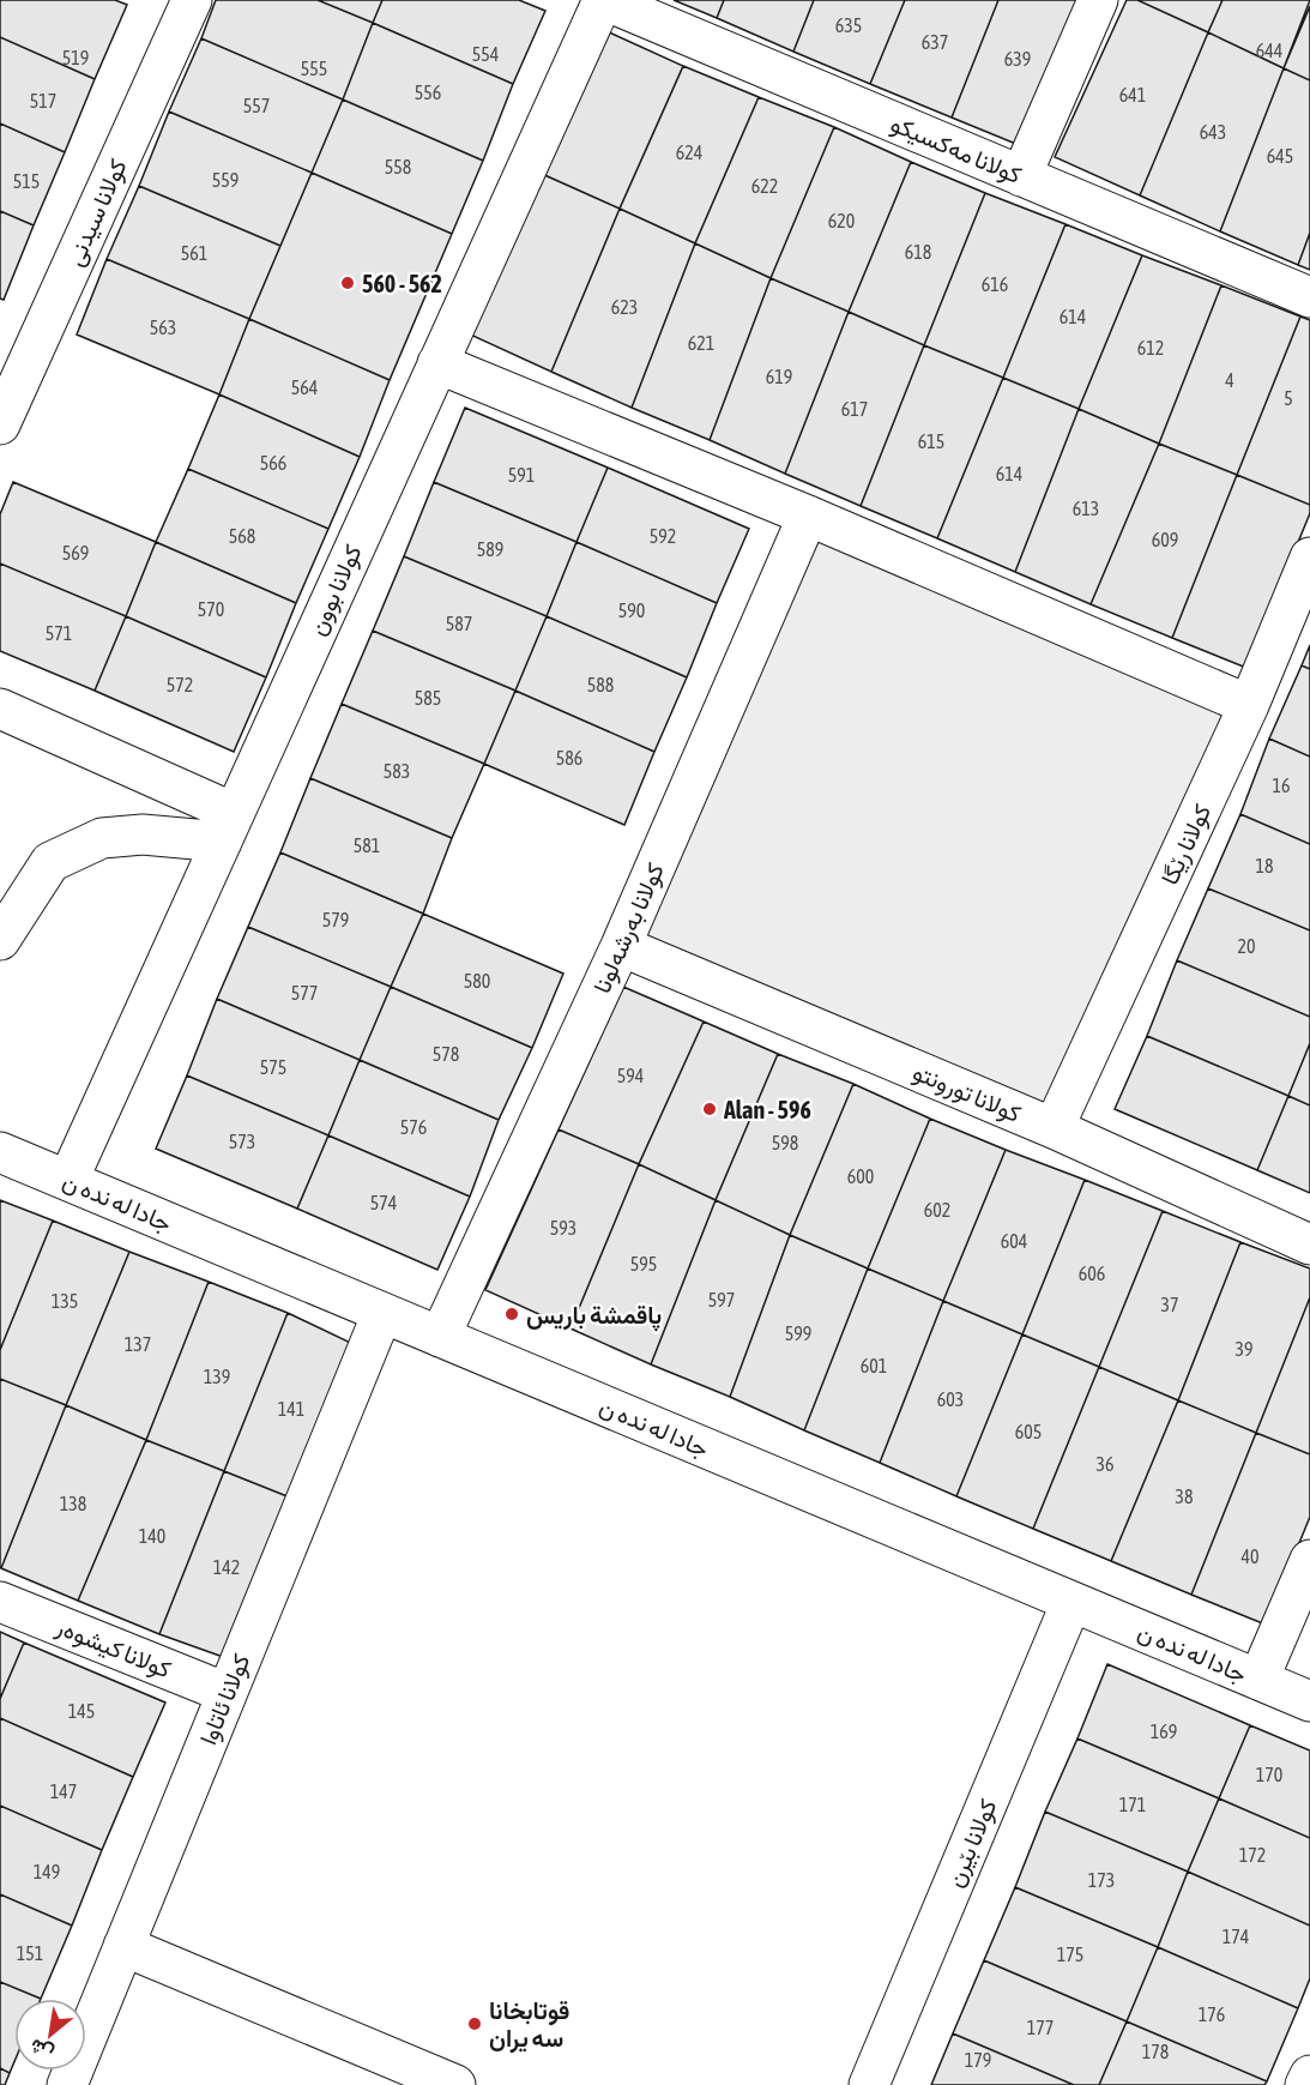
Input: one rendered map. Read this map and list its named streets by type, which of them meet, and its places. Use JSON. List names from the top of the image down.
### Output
{
  "streets": {
    "street": [
      "كولانا مەکسیکو",
      "كولانا سيدنى",
      "كولانا بوون",
      "كولانا رێگا",
      "كولانا به‌رشه‌لونا",
      "كولانا تورونتو",
      "جادا له نده ن",
      "كولانا كیشوه‌ر",
      "كولانا ئاتاوا",
      "كولانا بێرن"
    ]
  },
  "crossings": [
    ["كولانا مەکسیکو", "كولانا بوون"],
    ["كولانا بوون", "جادا له نده ن"],
    ["كولانا رێگا", "كولانا تورونتو"],
    ["كولانا به‌رشه‌لونا", "كولانا تورونتو"],
    ["كولانا به‌رشه‌لونا", "جادا له نده ن"],
    ["جادا له نده ن", "كولانا ئاتاوا"],
    ["جادا له نده ن", "كولانا بێرن"],
    ["كولانا كیشوه‌ر", "كولانا ئاتاوا"]
  ],
  "places": [
    "560 - 562",
    "Alan - 596",
    "پاقمشة باريس",
    "قوتابخانا سه يران"
  ],
  "house_numbers": [
    "635",
    "637",
    "644",
    "554",
    "519",
    "639",
    "555",
    "556",
    "641",
    "517",
    "557",
    "643",
    "624",
    "645",
    "558",
    "559",
    "515",
    "622",
    "620",
    "618",
    "561",
    "616",
    "623",
    "614",
    "563",
    "621",
    "612",
    "619",
    "4",
    "564",
    "5",
    "617",
    "615",
    "566",
    "614",
    "591",
    "613",
    "568",
    "592",
    "609",
    "589",
    "569",
    "570",
    "590",
    "587",
    "571",
    "572",
    "588",
    "585",
    "586",
    "583",
    "16",
    "581",
    "18",
    "579",
    "20",
    "580",
    "577",
    "578",
    "575",
    "594",
    "576",
    "573",
    "598",
    "600",
    "574",
    "602",
    "593",
    "604",
    "595",
    "606",
    "597",
    "135",
    "37",
    "599",
    "137",
    "39",
    "601",
    "139",
    "603",
    "141",
    "605",
    "36",
    "38",
    "138",
    "140",
    "40",
    "142",
    "145",
    "169",
    "170",
    "147",
    "171",
    "172",
    "149",
    "173",
    "174",
    "151",
    "175",
    "176",
    "177",
    "178",
    "179"
  ],
  "north": "bottom left"
}
